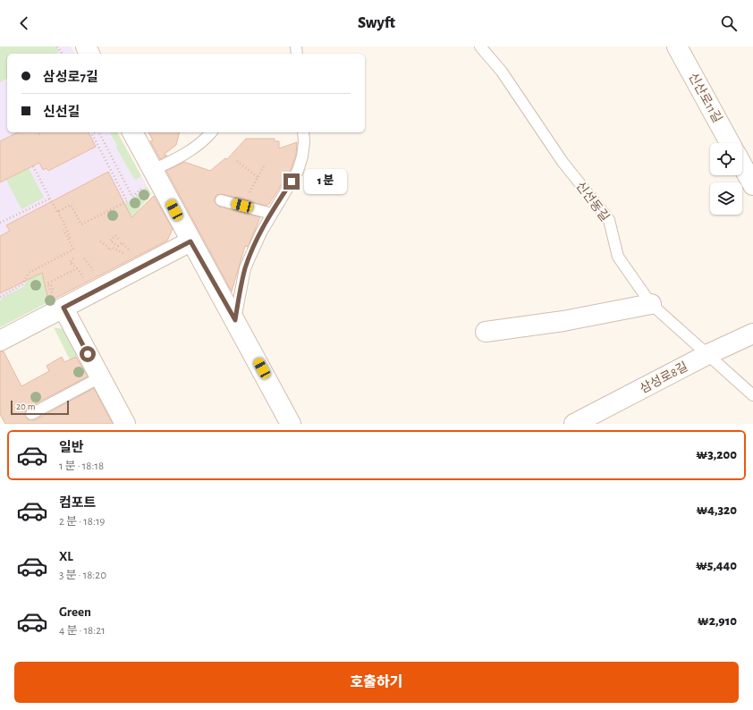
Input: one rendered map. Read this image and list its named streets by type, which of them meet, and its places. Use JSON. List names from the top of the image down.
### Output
{
  "streets": {
    "street": ["신산로11길", "삼성로8길"],
    "lane": ["신선동길"]
  },
  "crossings": [
    ["신선동길", "삼성로8길"]
  ],
  "scale_bar": "20 m",
  "page": {
    "header": "Swyft",
    "banner": ["삼성로7길", "신선길"],
    "bubble": "1 분",
    "scale": "20 m",
    "list": [
      {
        "name": "일반",
        "note": "1 분 · 18:18",
        "value": "₩3,200"
      },
      {
        "name": "컴포트",
        "note": "2 분 · 18:19",
        "value": "₩4,320"
      },
      {
        "name": "XL",
        "note": "3 분 · 18:20",
        "value": "₩5,440"
      },
      {
        "name": "Green",
        "note": "4 분 · 18:21",
        "value": "₩2,910"
      }
    ],
    "buttons": "호출하기"
  }
}
